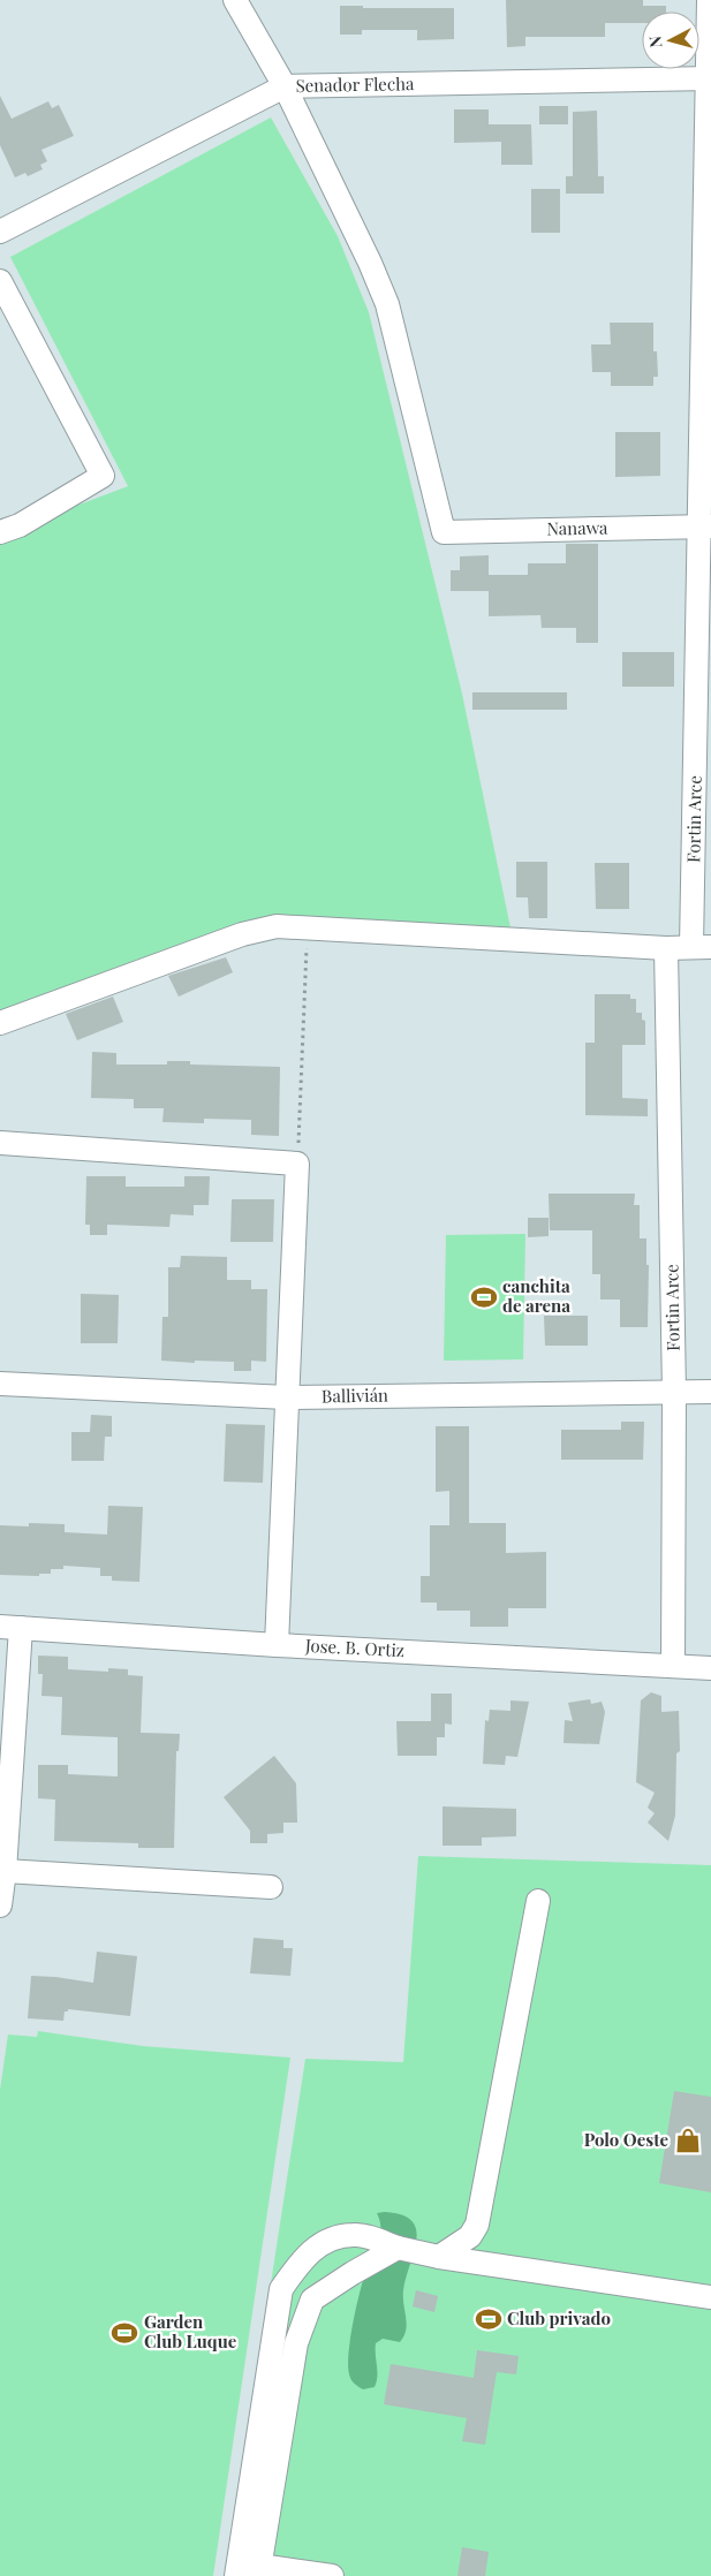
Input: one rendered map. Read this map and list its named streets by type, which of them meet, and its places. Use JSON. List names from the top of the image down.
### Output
{
  "streets": {
    "street": [
      "Senador Flecha",
      "Nanawa",
      "Fortin Arce",
      "Ballivián",
      "Jose. B. Ortiz"
    ]
  },
  "crossings": [
    ["Senador Flecha", "Nanawa"],
    ["Senador Flecha", "Fortin Arce"],
    ["Nanawa", "Fortin Arce"],
    ["Fortin Arce", "Ballivián"],
    ["Fortin Arce", "Jose. B. Ortiz"]
  ],
  "places": {
    "sports": ["canchita de arena", "Club privado", "Garden Club Luque"],
    "shop": ["Polo Oeste"]
  },
  "north": "left"
}
